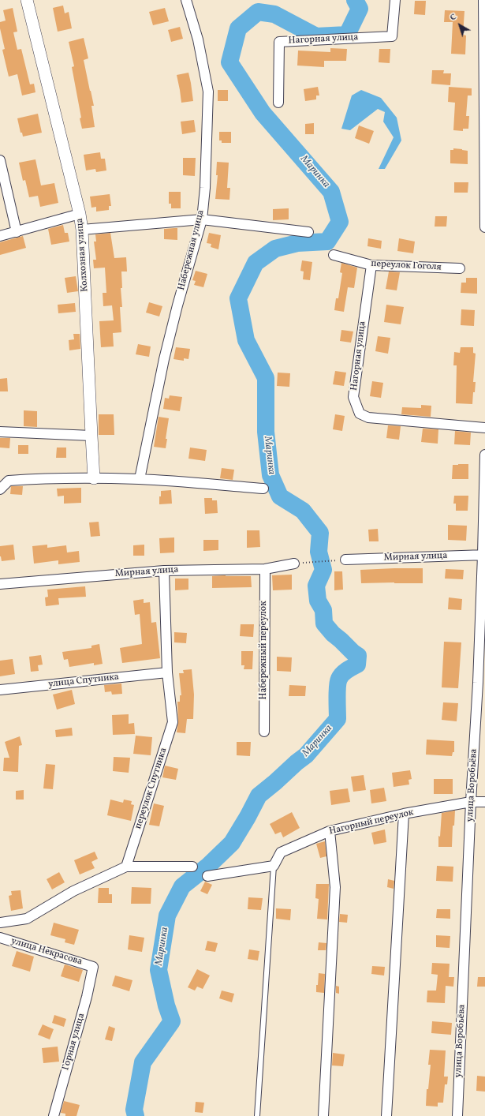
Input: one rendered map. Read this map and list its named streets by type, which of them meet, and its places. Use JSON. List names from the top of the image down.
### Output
{
  "streets": {
    "street": [
      "Нагорная улица",
      "Набережная улица",
      "Колхозная улица",
      "переулок Гоголя",
      "Мирная улица",
      "Набережный переулок",
      "улица Спутника",
      "улица Воробьёва",
      "переулок Спутника",
      "Нагорный переулок",
      "улица Некрасова",
      "Горная улица"
    ]
  },
  "crossings": [
    ["Нагорная улица", "переулок Гоголя"],
    ["Мирная улица", "Набережный переулок"],
    ["Мирная улица", "улица Воробьёва"],
    ["Мирная улица", "переулок Спутника"],
    ["улица Спутника", "переулок Спутника"],
    ["улица Воробьёва", "Нагорный переулок"],
    ["улица Некрасова", "Горная улица"]
  ],
  "water": ["Маринка"],
  "north": "top left"
}
